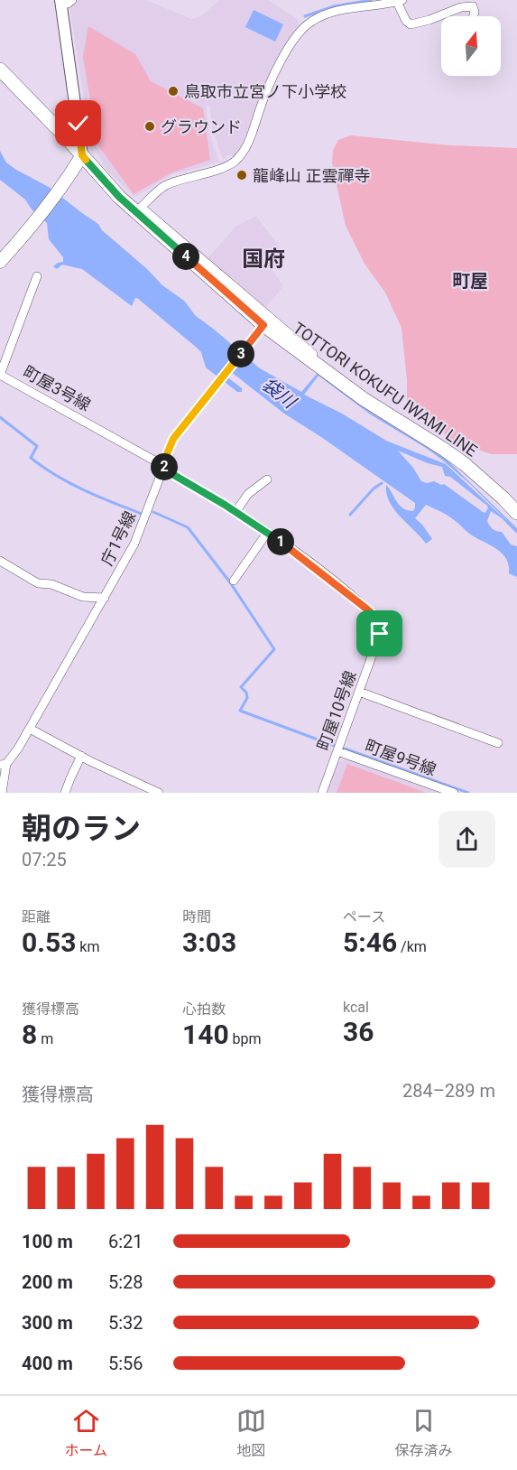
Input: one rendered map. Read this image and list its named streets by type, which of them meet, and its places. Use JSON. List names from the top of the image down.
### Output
{
  "streets": {
    "main road": ["TOTTORI KOKUFU IWAMI LINE"],
    "street": [
      "町屋3号線",
      "庁1号線",
      "町屋10号線",
      "町屋9号線"
    ]
  },
  "crossings": [
    ["町屋3号線", "庁1号線"],
    ["町屋3号線", "町屋10号線"],
    ["TOTTORI KOKUFU IWAMI LINE", "庁1号線"],
    ["町屋10号線", "町屋9号線"]
  ],
  "districts": ["国府", "町屋"],
  "water": ["袋川"],
  "places": ["鳥取市立宮ノ下小学校", "グラウンド", "龍峰山 正雲禪寺"],
  "north": "top",
  "page": {
    "pins": [
      "4",
      "3",
      "2",
      "1"
    ],
    "heading": ["朝のラン", "07:25"],
    "stats": [
      ["距離", "0.53 km"],
      ["時間", "3:03"],
      ["ペース", "5:46 /km"],
      ["獲得標高", "8 m"],
      ["心拍数", "140 bpm"],
      ["kcal", "36"]
    ],
    "chart": ["獲得標高", "284–289 m"],
    "list": [
      {
        "name": "100 m",
        "note": "6:21"
      },
      {
        "name": "200 m",
        "note": "5:28"
      },
      {
        "name": "300 m",
        "note": "5:32"
      },
      {
        "name": "400 m",
        "note": "5:56"
      }
    ],
    "tabs": ["ホーム", "地図", "保存済み"]
  }
}
